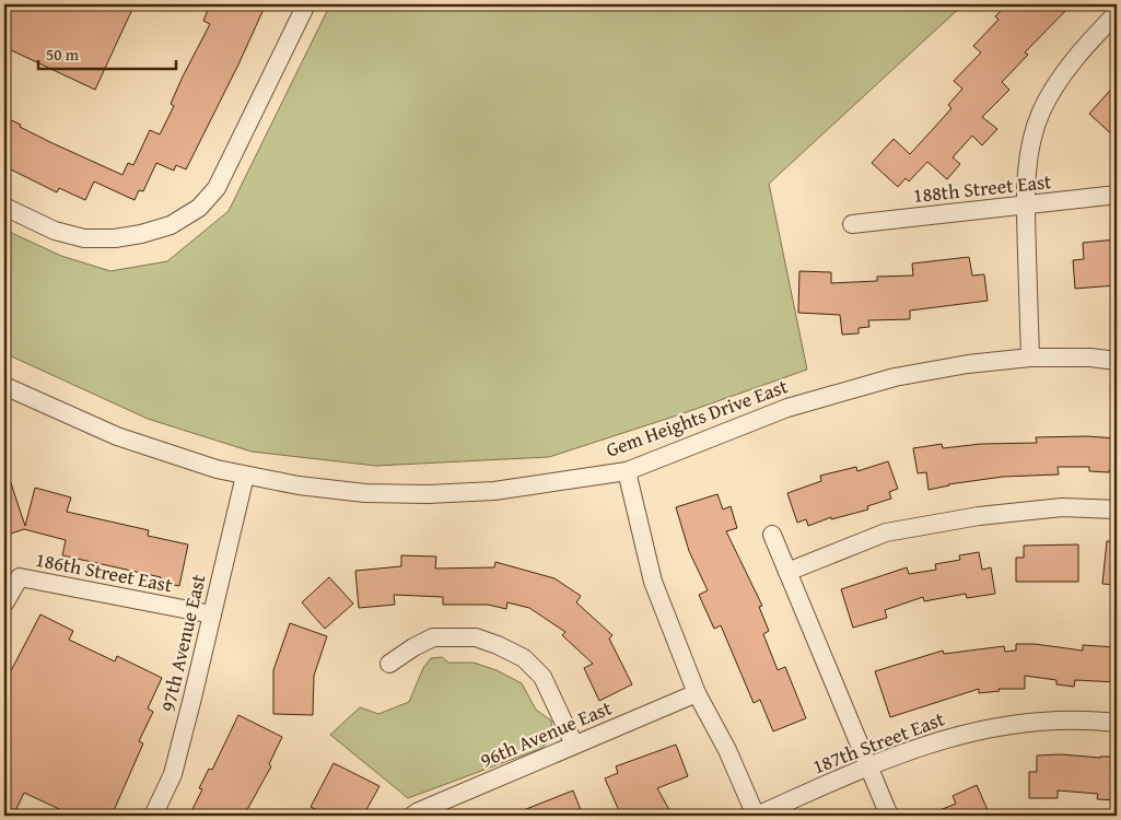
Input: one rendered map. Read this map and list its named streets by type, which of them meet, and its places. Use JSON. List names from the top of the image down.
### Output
{
  "streets": {
    "street": [
      "188th Street East",
      "Gem Heights Drive East",
      "186th Street East",
      "97th Avenue East",
      "96th Avenue East",
      "187th Street East"
    ]
  },
  "crossings": [
    ["Gem Heights Drive East", "97th Avenue East"],
    ["186th Street East", "97th Avenue East"]
  ],
  "scale_bar": "50 m"
}
